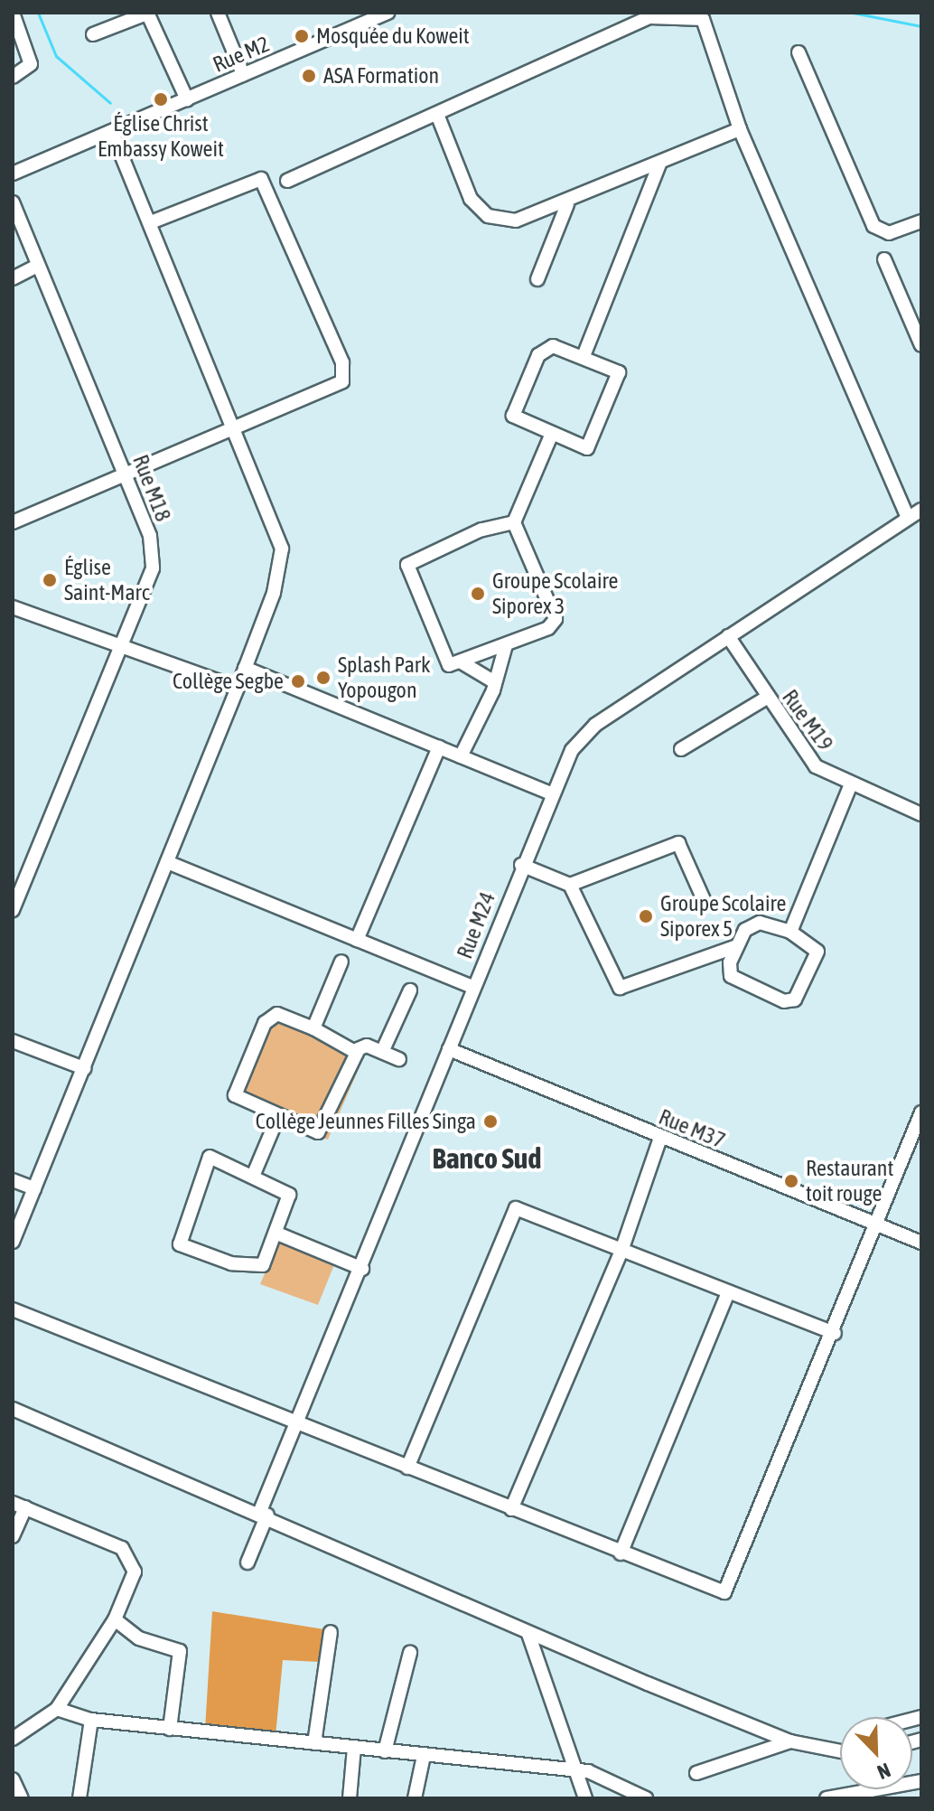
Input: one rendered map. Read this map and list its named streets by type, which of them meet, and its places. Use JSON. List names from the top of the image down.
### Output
{
  "streets": {
    "street": [
      "Rue M2",
      "Rue M18",
      "Rue M19",
      "Rue M24",
      "Rue M37"
    ]
  },
  "crossings": [
    ["Rue M19", "Rue M24"],
    ["Rue M24", "Rue M37"]
  ],
  "districts": ["Banco Sud"],
  "places": [
    "Mosquée du Koweit",
    "ASA Formation",
    "Église Christ Embassy Koweit",
    "Église Saint-Marc",
    "Groupe Scolaire Siporex 3",
    "Splash Park Yopougon",
    "Collège Segbe",
    "Groupe Scolaire Siporex 5",
    "Collège Jeunnes Filles Singa",
    "Restaurant toit rouge"
  ],
  "north": "bottom right"
}
